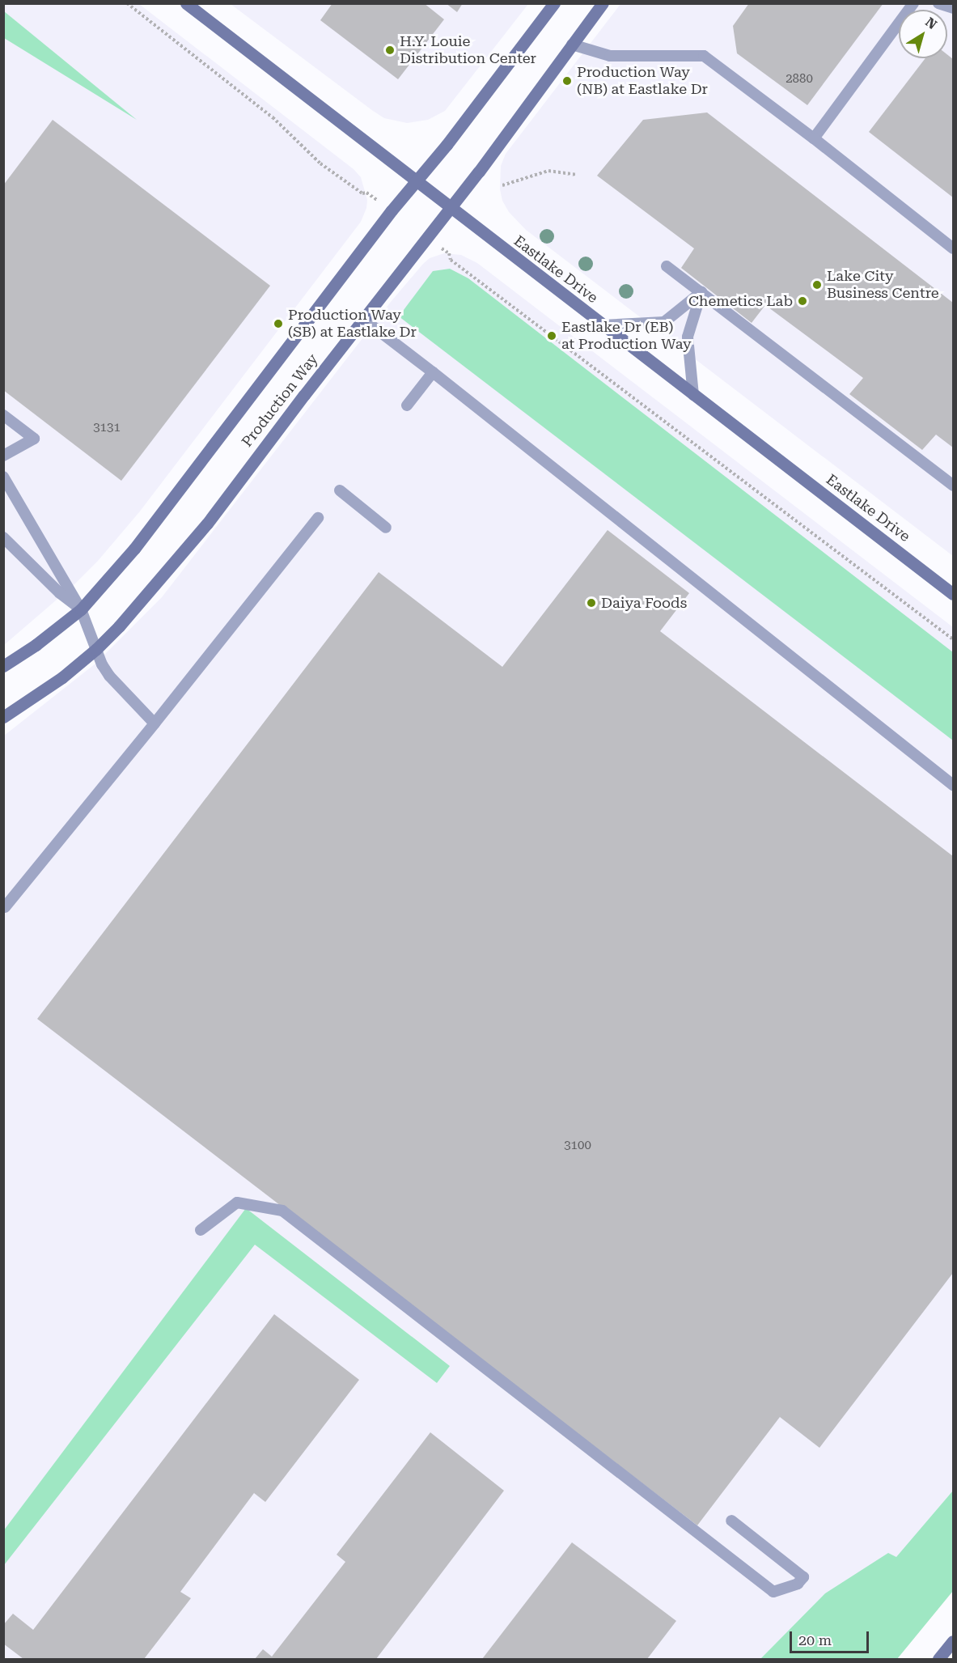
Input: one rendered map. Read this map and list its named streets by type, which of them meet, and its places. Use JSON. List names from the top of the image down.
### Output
{
  "streets": {
    "street": ["Eastlake Drive", "Production Way"]
  },
  "crossings": [
    ["Eastlake Drive", "Production Way"]
  ],
  "places": [
    "H.Y. Louie Distribution Center",
    "Production Way (NB) at Eastlake Dr",
    "Lake City Business Centre",
    "Chemetics Lab",
    "Production Way (SB) at Eastlake Dr",
    "Eastlake Dr (EB) at Production Way",
    "Daiya Foods"
  ],
  "house_numbers": ["2880", "3131", "3100"],
  "scale_bar": "20 m",
  "north": "top right"
}
